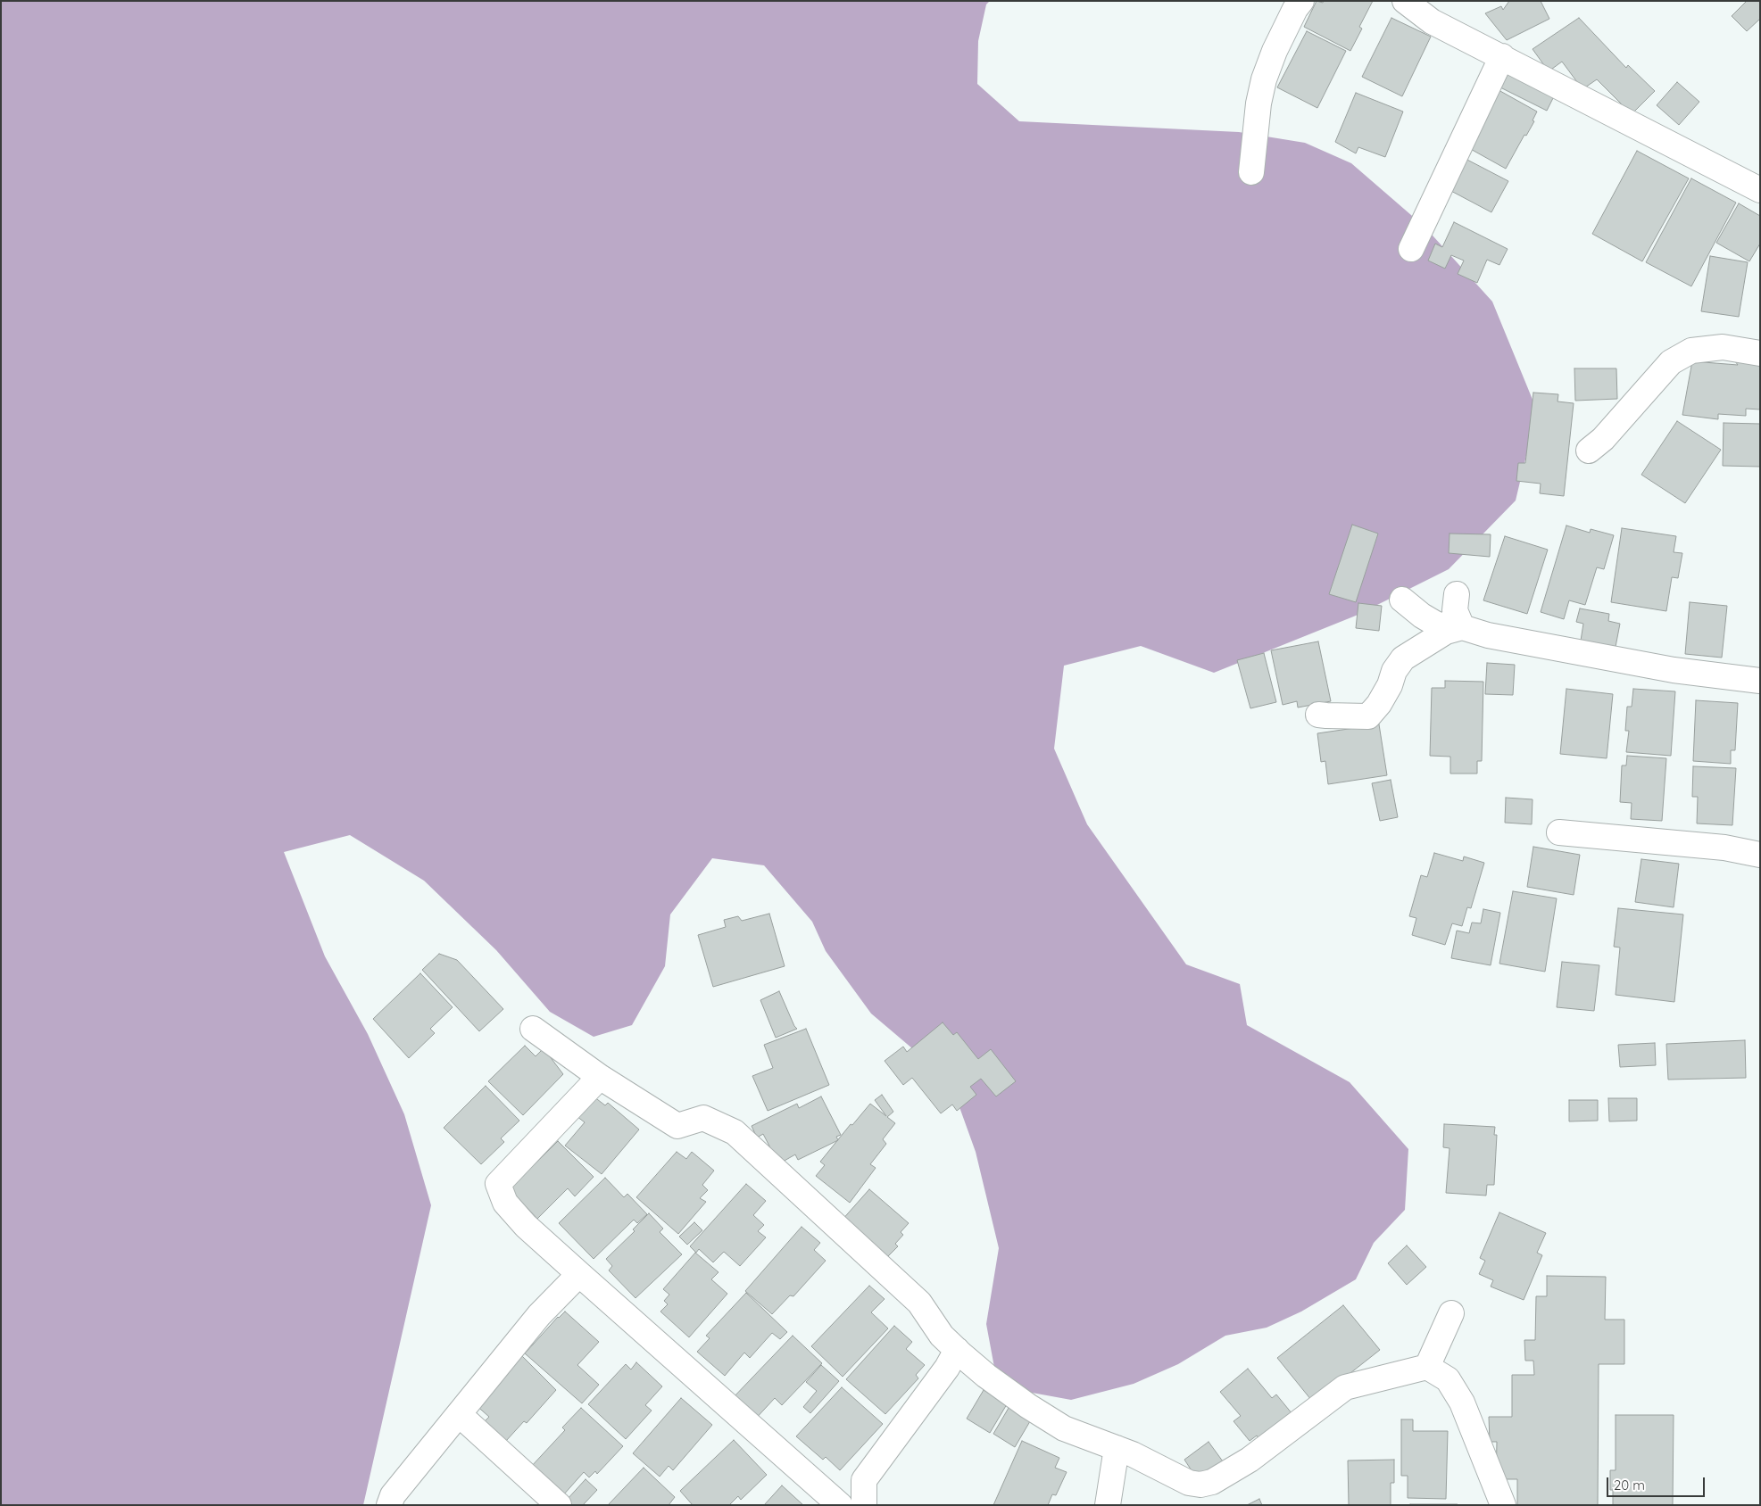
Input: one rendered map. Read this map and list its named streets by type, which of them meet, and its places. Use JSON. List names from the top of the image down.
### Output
{
  "scale_bar": "20 m"
}
